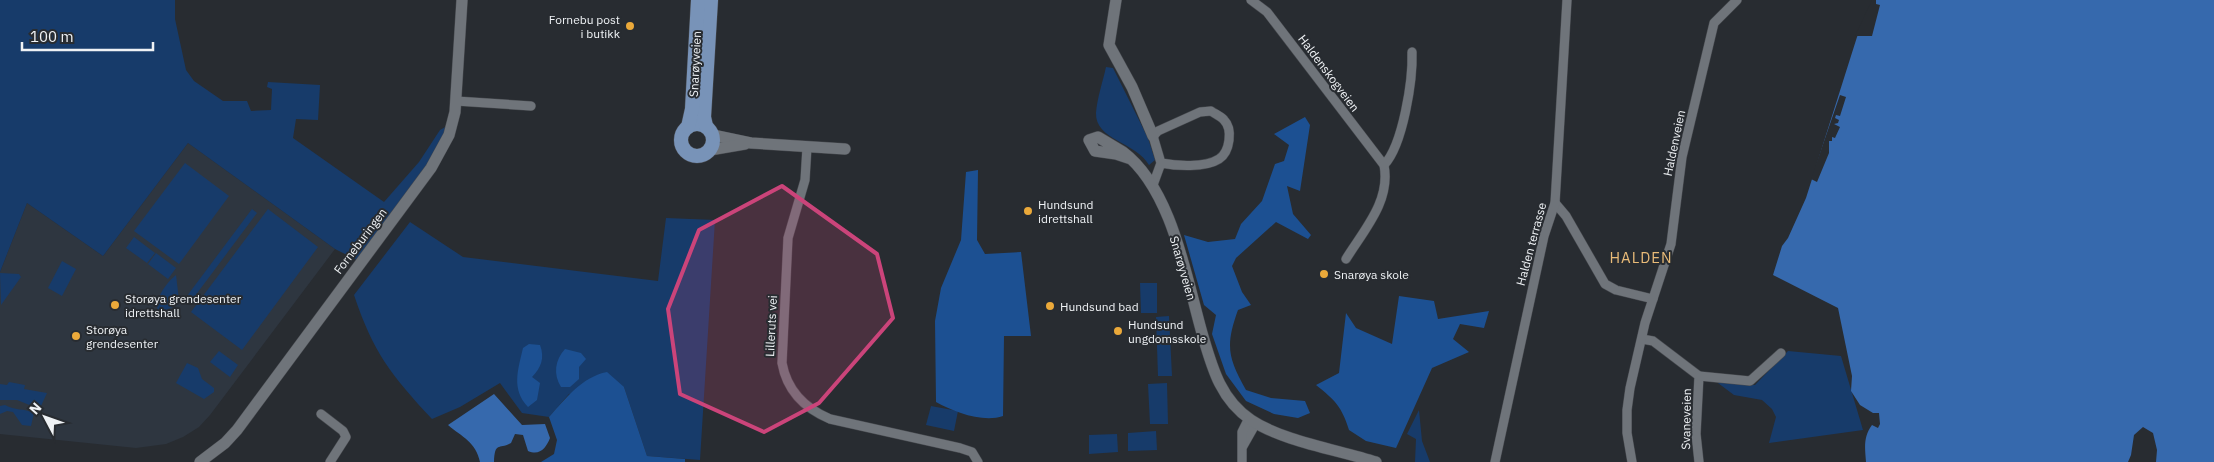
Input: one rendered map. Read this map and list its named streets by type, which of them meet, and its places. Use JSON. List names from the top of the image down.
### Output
{
  "streets": {
    "main road": ["Snarøyveien"],
    "street": [
      "Haldenskogveien",
      "Haldenveien",
      "Forneburingen",
      "Halden terrasse",
      "Lilleruts vei",
      "Svaneveien"
    ]
  },
  "crossings": [
    ["Haldenveien", "Svaneveien"]
  ],
  "districts": ["HALDEN"],
  "places": [
    "Fornebu post i butikk",
    "Hundsund idrettshall",
    "Snarøya skole",
    "Storøya grendesenter idrettshall",
    "Hundsund bad",
    "Hundsund ungdomsskole",
    "Storøya grendesenter"
  ],
  "scale_bar": "100 m",
  "north": "top left"
}
